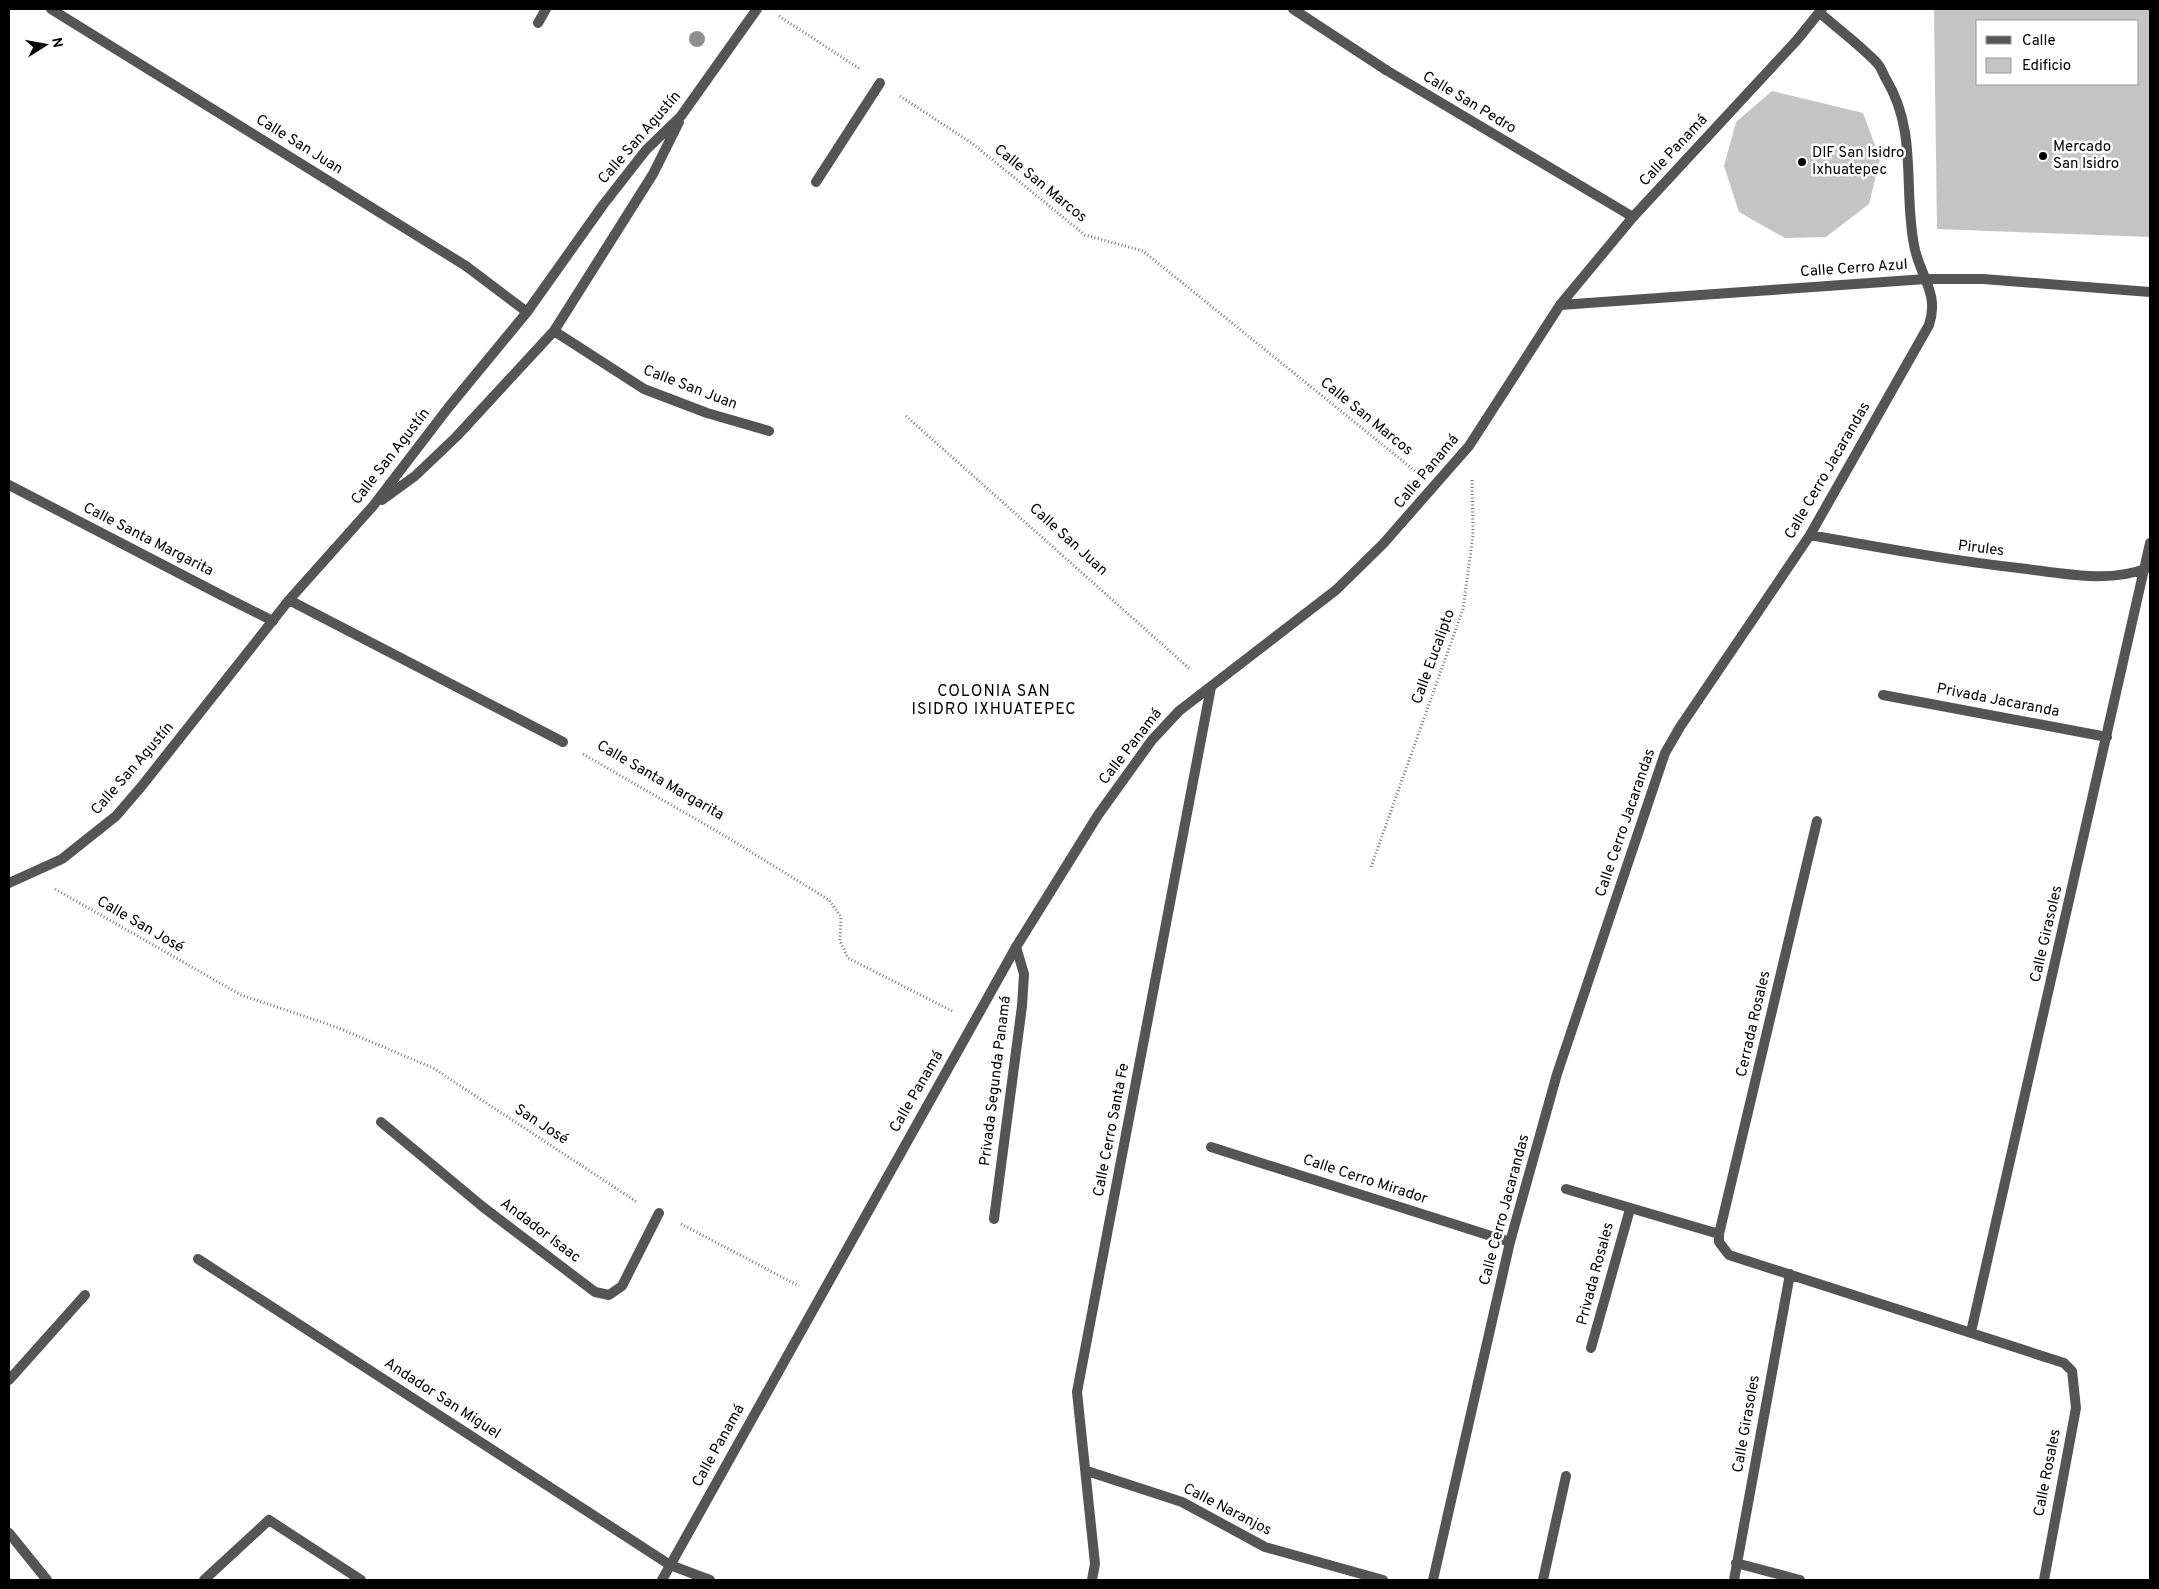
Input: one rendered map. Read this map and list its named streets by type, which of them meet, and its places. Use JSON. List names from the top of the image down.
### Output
{
  "streets": {
    "street": [
      "Calle San Pedro",
      "Calle San Agustín",
      "Calle San Juan",
      "Calle Panamá",
      "Calle Cerro Azul",
      "Calle Cerro Jacarandas",
      "Calle Santa Margarita",
      "Pirules",
      "Privada Jacaranda",
      "Calle Girasoles",
      "Cerrada Rosales",
      "Privada Segunda Panamá",
      "Calle Cerro Santa Fe",
      "Calle Cerro Mirador",
      "Andador Isaac",
      "Privada Rosales",
      "Andador San Miguel",
      "Calle Rosales",
      "Calle Naranjos"
    ],
    "path": [
      "Calle San Marcos",
      "Calle Eucalipto",
      "Calle San José",
      "San José"
    ]
  },
  "crossings": [
    ["Calle San Pedro", "Calle Panamá"],
    ["Calle San Agustín", "Calle San Juan"],
    ["Calle San Agustín", "Calle Santa Margarita"],
    ["Calle San Agustín", "Calle San José"],
    ["Calle San Juan", "Calle Panamá"],
    ["Calle San Juan", "Calle Cerro Santa Fe"],
    ["Calle Panamá", "Calle San Marcos"],
    ["Calle Panamá", "Calle Cerro Azul"],
    ["Calle Panamá", "Calle Cerro Jacarandas"],
    ["Calle Panamá", "Calle Santa Margarita"],
    ["Calle Panamá", "Calle Eucalipto"],
    ["Calle Panamá", "Privada Segunda Panamá"],
    ["Calle Panamá", "San José"],
    ["Calle Panamá", "Calle Cerro Santa Fe"],
    ["Calle Panamá", "Andador San Miguel"],
    ["Calle Cerro Azul", "Calle Cerro Jacarandas"],
    ["Calle Cerro Jacarandas", "Pirules"],
    ["Calle Cerro Jacarandas", "Calle Cerro Mirador"],
    ["Pirules", "Calle Girasoles"],
    ["Privada Jacaranda", "Calle Girasoles"],
    ["Calle San José", "San José"],
    ["Calle Girasoles", "Calle Rosales"],
    ["San José", "Andador Isaac"],
    ["Calle Cerro Santa Fe", "Calle Naranjos"]
  ],
  "districts": ["COLONIA SAN ISIDRO IXHUATEPEC"],
  "places": ["Mercado San Isidro", "DIF San Isidro Ixhuatepec"],
  "legend": ["Calle", "Edificio"],
  "north": "right"
}
